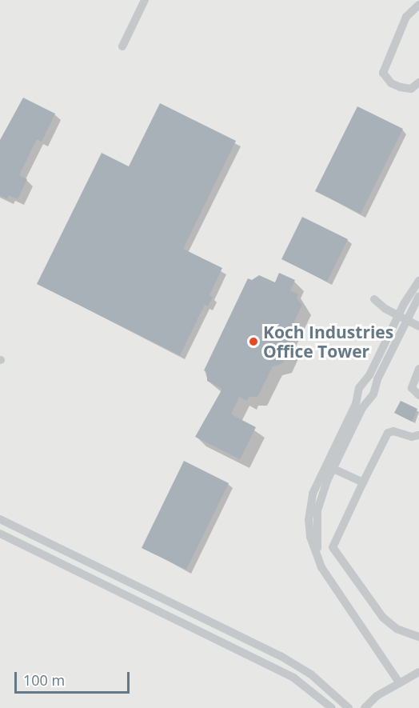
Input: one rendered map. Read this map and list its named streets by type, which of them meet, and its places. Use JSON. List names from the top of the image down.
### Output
{
  "places": ["Koch Industries Office Tower"],
  "scale_bar": "100 m"
}
